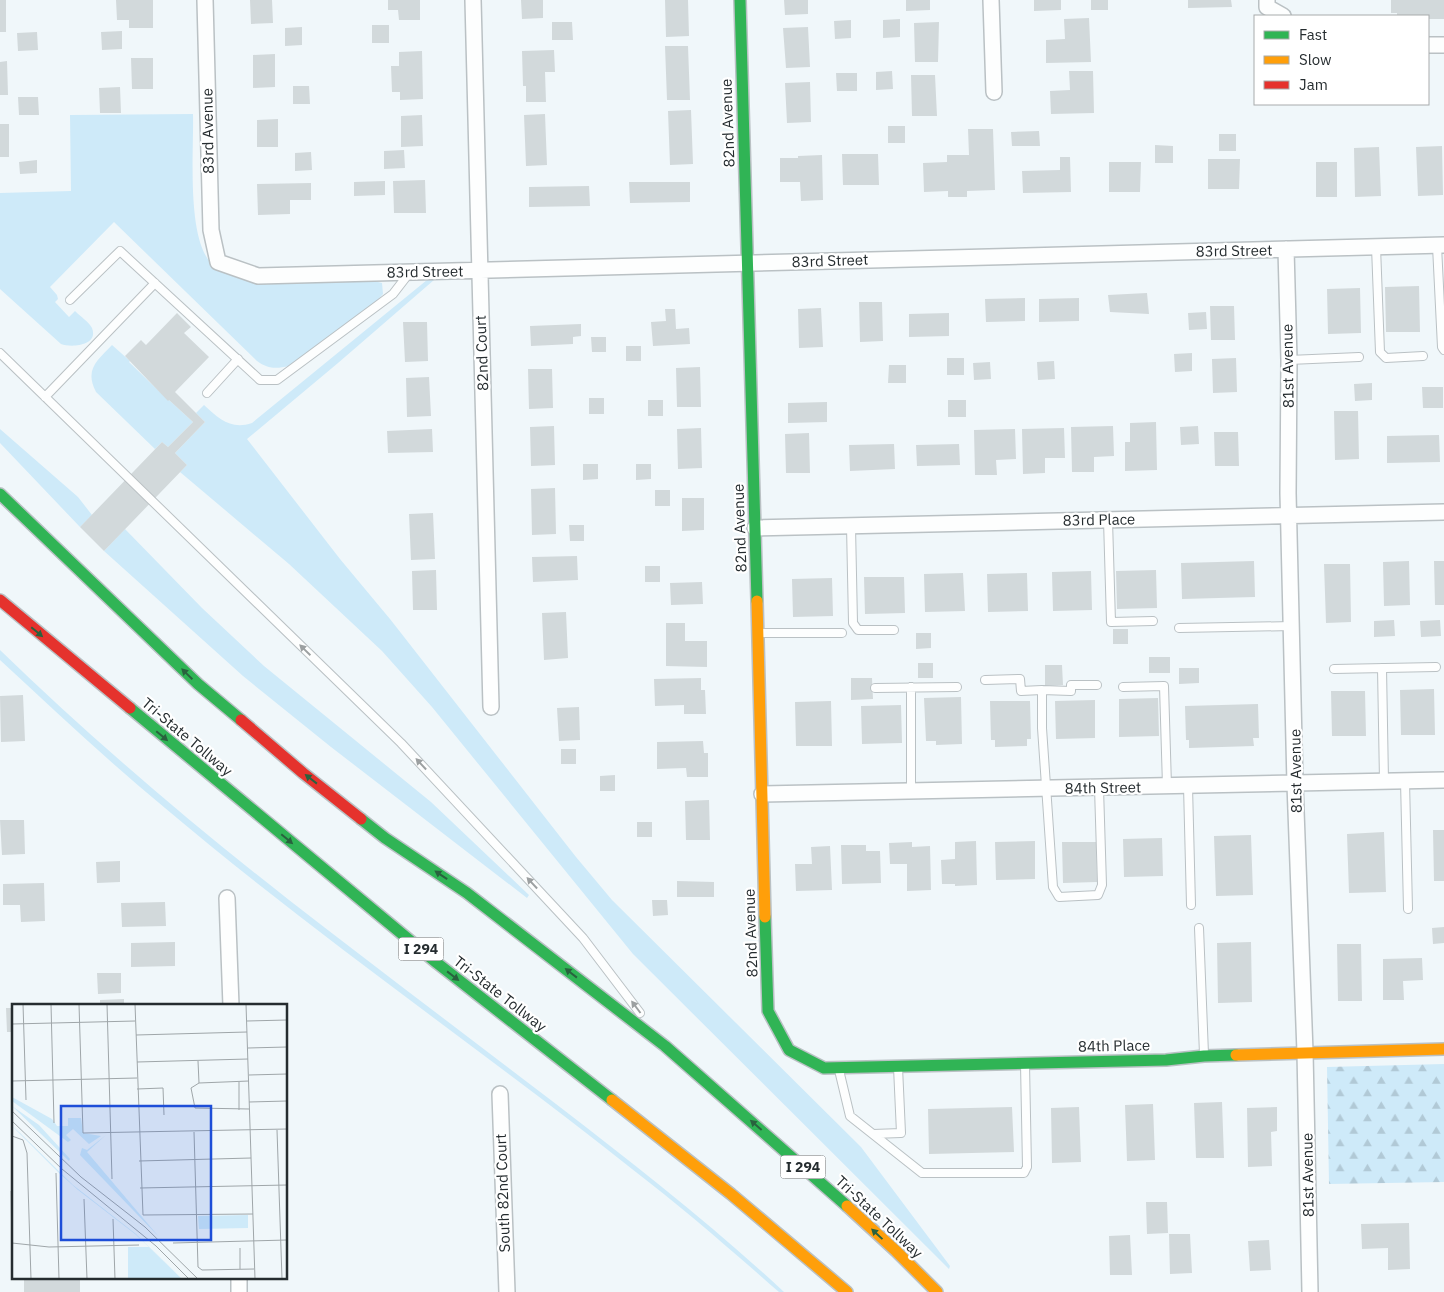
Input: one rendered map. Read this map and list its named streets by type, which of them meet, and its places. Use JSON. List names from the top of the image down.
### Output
{
  "streets": {
    "main road": [
      "82nd Avenue",
      "Tri-State Tollway",
      "I 294",
      "84th Place"
    ],
    "street": [
      "83rd Avenue",
      "83rd Street",
      "82nd Court",
      "81st Avenue",
      "83rd Place",
      "84th Street",
      "South 82nd Court"
    ]
  },
  "crossings": [
    ["82nd Avenue", "83rd Street"],
    ["82nd Avenue", "83rd Place"],
    ["82nd Avenue", "84th Street"],
    ["82nd Avenue", "84th Place"],
    ["83rd Avenue", "83rd Street"],
    ["83rd Street", "82nd Court"],
    ["83rd Street", "81st Avenue"],
    ["81st Avenue", "83rd Place"],
    ["81st Avenue", "84th Street"],
    ["81st Avenue", "84th Place"]
  ],
  "legend": ["Fast", "Slow", "Jam"]
}
